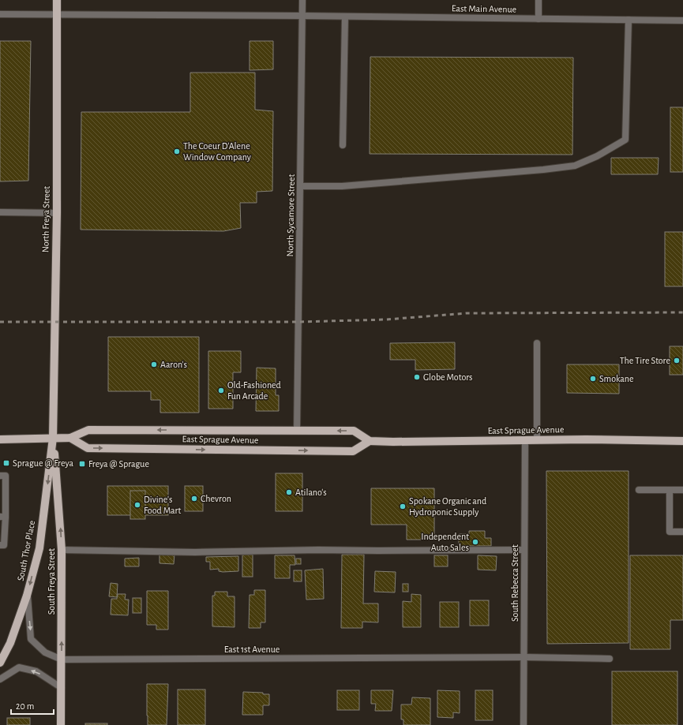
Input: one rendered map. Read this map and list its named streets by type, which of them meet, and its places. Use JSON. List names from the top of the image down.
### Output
{
  "streets": {
    "main road": [
      "North Freya Street",
      "East Sprague Avenue",
      "South Thor Place",
      "South Freya Street"
    ],
    "street": [
      "East Main Avenue",
      "North Sycamore Street",
      "South Rebecca Street",
      "East 1st Avenue"
    ]
  },
  "crossings": [
    ["East Main Avenue", "North Sycamore Street"],
    ["East Main Avenue", "North Freya Street"],
    ["North Sycamore Street", "East Sprague Avenue"],
    ["North Freya Street", "East Sprague Avenue"],
    ["North Freya Street", "South Thor Place"],
    ["North Freya Street", "South Freya Street"],
    ["East Sprague Avenue", "South Thor Place"],
    ["East Sprague Avenue", "South Freya Street"],
    ["East Sprague Avenue", "South Rebecca Street"],
    ["South Thor Place", "South Freya Street"],
    ["South Thor Place", "East 1st Avenue"],
    ["South Freya Street", "East 1st Avenue"],
    ["South Rebecca Street", "East 1st Avenue"]
  ],
  "one_way": ["South Thor Place", "South Freya Street"],
  "places": {
    "other": [
      "The Coeur D'Alene Window Company",
      "The Tire Store",
      "Aaron's",
      "Globe Motors",
      "Smokane",
      "Old-Fashioned Fun Arcade",
      "Atilano's",
      "Chevron",
      "Divine's Food Mart",
      "Spokane Organic and Hydroponic Supply",
      "Independent Auto Sales"
    ],
    "transit": ["Sprague @ Freya", "Freya @ Sprague"]
  },
  "scale_bar": "20 m"
}
